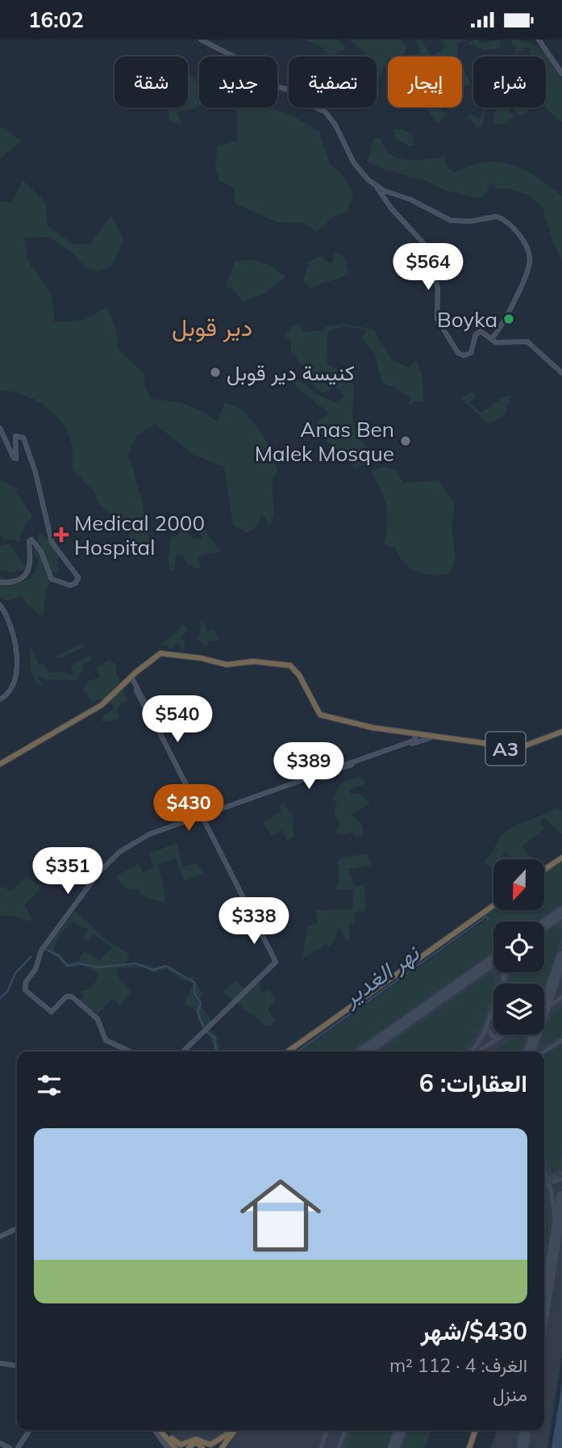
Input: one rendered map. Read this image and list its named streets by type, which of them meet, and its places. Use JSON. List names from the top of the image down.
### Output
{
  "streets": {
    "highway": ["A3"]
  },
  "districts": ["دير قوبل"],
  "water": ["نهر الغدير"],
  "places": {
    "other": ["Boyka", "كنيسة دير قوبل", "Anas Ben Malek Mosque"],
    "health": ["Medical 2000 Hospital"]
  },
  "north": "bottom",
  "page": {
    "status": "16:02",
    "chip": [
      "شراء",
      "إيجار",
      "تصفية",
      "جديد",
      "شقة"
    ],
    "price": [
      "$564",
      "$540",
      "$389",
      "$430",
      "$351",
      "$338"
    ],
    "heading": "العقارات: 6",
    "list": [
      {
        "name": "$430/شهر",
        "note": "الغرف: 4 · 112 m² · منزل"
      }
    ]
  }
}
